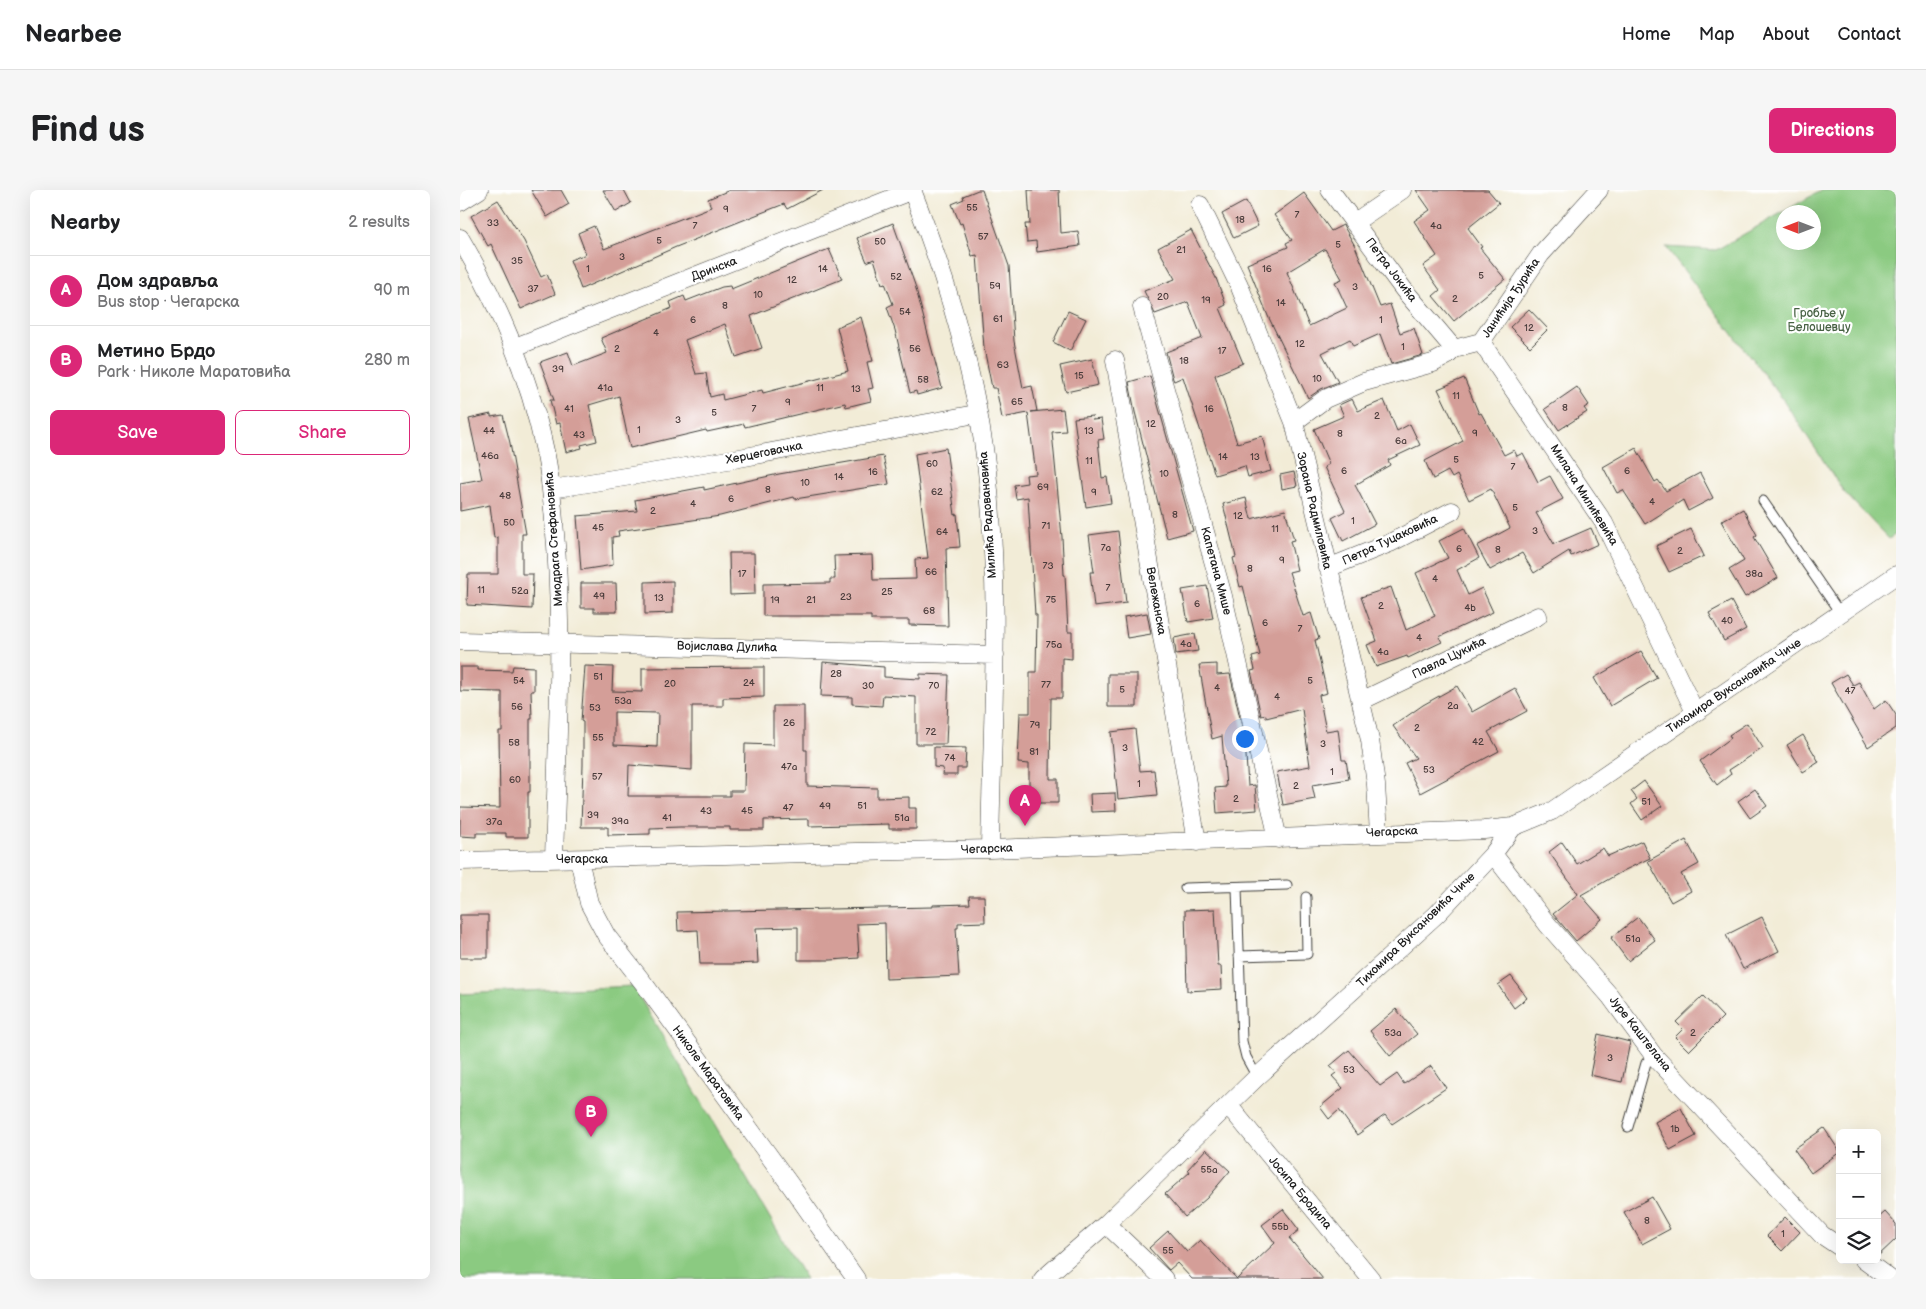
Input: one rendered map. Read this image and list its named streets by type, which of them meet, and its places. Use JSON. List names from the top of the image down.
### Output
{
  "streets": {
    "street": [
      "Дринска",
      "Петра Јокића",
      "Јанићија Ђурића",
      "Херцеговачка",
      "Милана Милићевића",
      "Зорана Радмиловића",
      "Милића Радовановића",
      "Миодрага Стефановића",
      "Петра Туцаковића",
      "Капетана Мише",
      "Вележанска",
      "Војислава Дулића",
      "Павла Цукића",
      "Тихомира Вуксановића Чиче",
      "Чегарска",
      "Јуре Каштелана",
      "Николе Маратовића",
      "Јосипа Бродила"
    ]
  },
  "crossings": [
    ["Дринска", "Милића Радовановића"],
    ["Дринска", "Миодрага Стефановића"],
    ["Петра Јокића", "Јанићија Ђурића"],
    ["Јанићија Ђурића", "Милана Милићевића"],
    ["Јанићија Ђурића", "Зорана Радмиловића"],
    ["Херцеговачка", "Милића Радовановића"],
    ["Херцеговачка", "Миодрага Стефановића"],
    ["Милана Милићевића", "Тихомира Вуксановића Чиче"],
    ["Зорана Радмиловића", "Петра Туцаковића"],
    ["Зорана Радмиловића", "Павла Цукића"],
    ["Зорана Радмиловића", "Чегарска"],
    ["Милића Радовановића", "Војислава Дулића"],
    ["Милића Радовановића", "Чегарска"],
    ["Миодрага Стефановића", "Војислава Дулића"],
    ["Миодрага Стефановића", "Чегарска"],
    ["Капетана Мише", "Чегарска"],
    ["Вележанска", "Чегарска"],
    ["Тихомира Вуксановића Чиче", "Чегарска"],
    ["Тихомира Вуксановића Чиче", "Јуре Каштелана"],
    ["Тихомира Вуксановића Чиче", "Јосипа Бродила"],
    ["Чегарска", "Николе Маратовића"]
  ],
  "parks": ["Гробље у Белошевцу"],
  "house_numbers": [
    "55",
    "9",
    "7",
    "18",
    "33",
    "7",
    "4a",
    "57",
    "5",
    "50",
    "5",
    "21",
    "3",
    "35",
    "1",
    "14",
    "16",
    "5",
    "52",
    "12",
    "59",
    "3",
    "37",
    "10",
    "20",
    "2",
    "19",
    "14",
    "8",
    "54",
    "61",
    "6",
    "1",
    "12",
    "4",
    "12",
    "1",
    "2",
    "56",
    "17",
    "18",
    "63",
    "39",
    "15",
    "10",
    "58",
    "41a",
    "11",
    "13",
    "11",
    "9",
    "65",
    "8",
    "41",
    "7",
    "16",
    "5",
    "2",
    "3",
    "12",
    "1",
    "44",
    "13",
    "9",
    "8",
    "43",
    "6a",
    "46a",
    "14",
    "13",
    "5",
    "11",
    "60",
    "7",
    "6",
    "6",
    "16",
    "10",
    "14",
    "10",
    "69",
    "8",
    "62",
    "9",
    "48",
    "6",
    "4",
    "4",
    "5",
    "2",
    "8",
    "12",
    "1",
    "50",
    "71",
    "45",
    "11",
    "3",
    "64",
    "7a",
    "6",
    "8",
    "2",
    "9",
    "73",
    "8",
    "66",
    "17",
    "38a",
    "4",
    "7",
    "11",
    "52a",
    "25",
    "49",
    "23",
    "13",
    "19",
    "21",
    "75",
    "6",
    "2",
    "4b",
    "68",
    "40",
    "6",
    "7",
    "4",
    "4a",
    "75a",
    "4a",
    "28",
    "51",
    "54",
    "5",
    "24",
    "20",
    "77",
    "30",
    "70",
    "4",
    "5",
    "47",
    "4",
    "53a",
    "2a",
    "56",
    "53",
    "26",
    "79",
    "2",
    "72",
    "55",
    "42",
    "58",
    "3",
    "3",
    "81",
    "74",
    "47a",
    "53",
    "1",
    "57",
    "60",
    "1",
    "2",
    "2",
    "51",
    "49",
    "51",
    "47",
    "43",
    "45",
    "39",
    "41",
    "51a",
    "39a",
    "37a",
    "51a",
    "53a",
    "2",
    "3",
    "53",
    "1b",
    "55a",
    "8",
    "55b",
    "1",
    "55"
  ],
  "north": "left",
  "page": {
    "header": "Nearbee",
    "nav": [
      "Home",
      "Map",
      "About",
      "Contact"
    ],
    "buttons": [
      "Directions",
      ["Save", "Share"]
    ],
    "title": "Find us",
    "heading": ["Nearby", "2 results"],
    "list": [
      {
        "mark": "A",
        "name": "Дом здравља",
        "note": "Bus stop · Чегарска",
        "value": "90 m"
      },
      {
        "mark": "B",
        "name": "Метино Брдо",
        "note": "Park · Николе Маратовића",
        "value": "280 m"
      }
    ],
    "pins": ["A", "B"],
    "map_buttons": ["+", "−"]
  }
}
